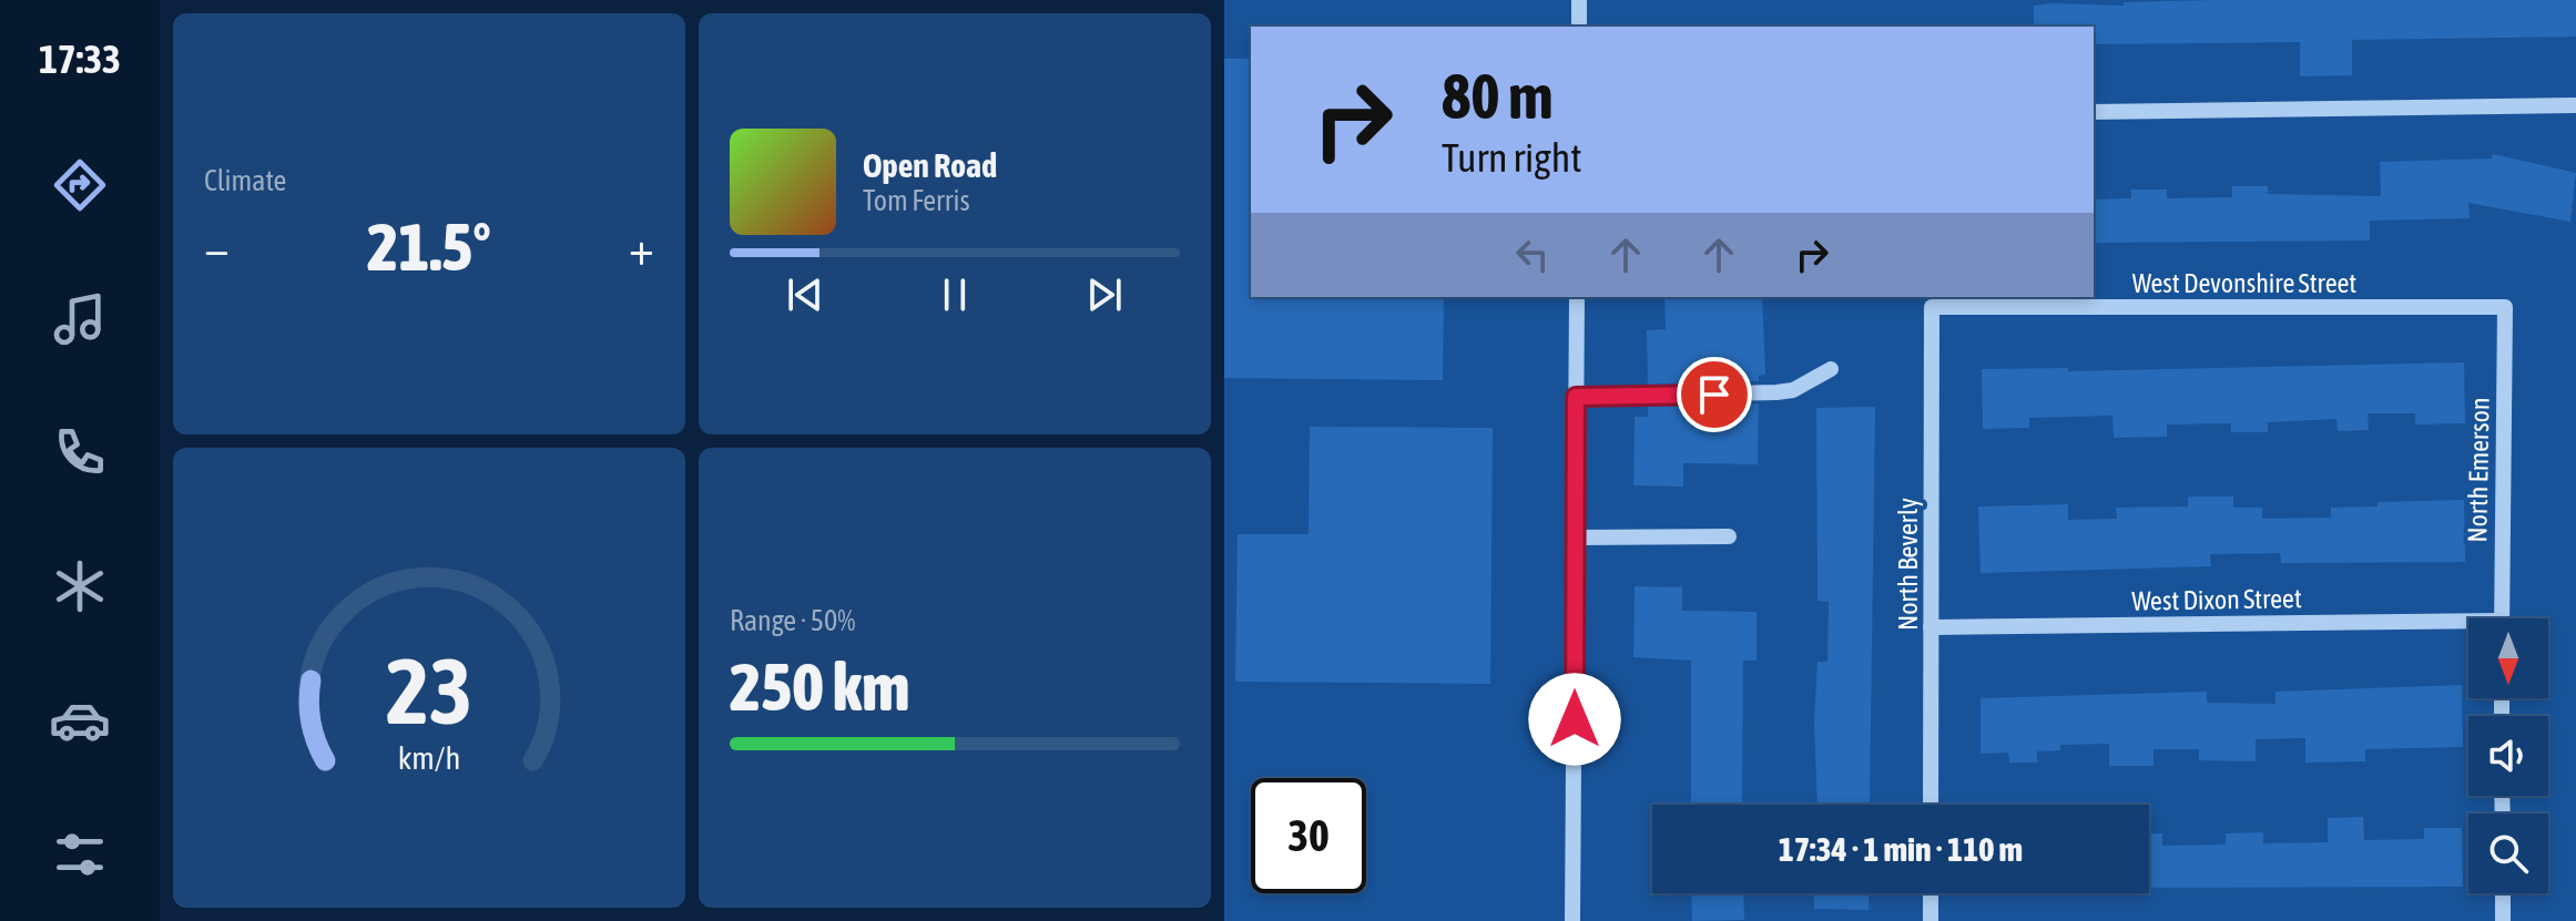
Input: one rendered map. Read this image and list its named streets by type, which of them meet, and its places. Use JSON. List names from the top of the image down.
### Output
{
  "streets": {
    "street": [
      "West Devonshire Street",
      "North Emerson",
      "North Beverly",
      "West Dixon Street"
    ]
  },
  "crossings": [
    ["West Devonshire Street", "North Emerson"],
    ["West Devonshire Street", "North Beverly"],
    ["North Beverly", "West Dixon Street"]
  ],
  "north": "bottom",
  "page": {
    "tabs": "17:33",
    "tile": [
      "Climate",
      ["Range · 50%", "250 km"]
    ],
    "turn": ["80 m", "Turn right"],
    "song": ["Open Road", "Tom Ferris"],
    "heat": ["−", "21.5°", "+"],
    "limit": "30",
    "trip": "17:34 · 1 min · 110 m",
    "gauge": ["23", "km/h"]
  }
}
